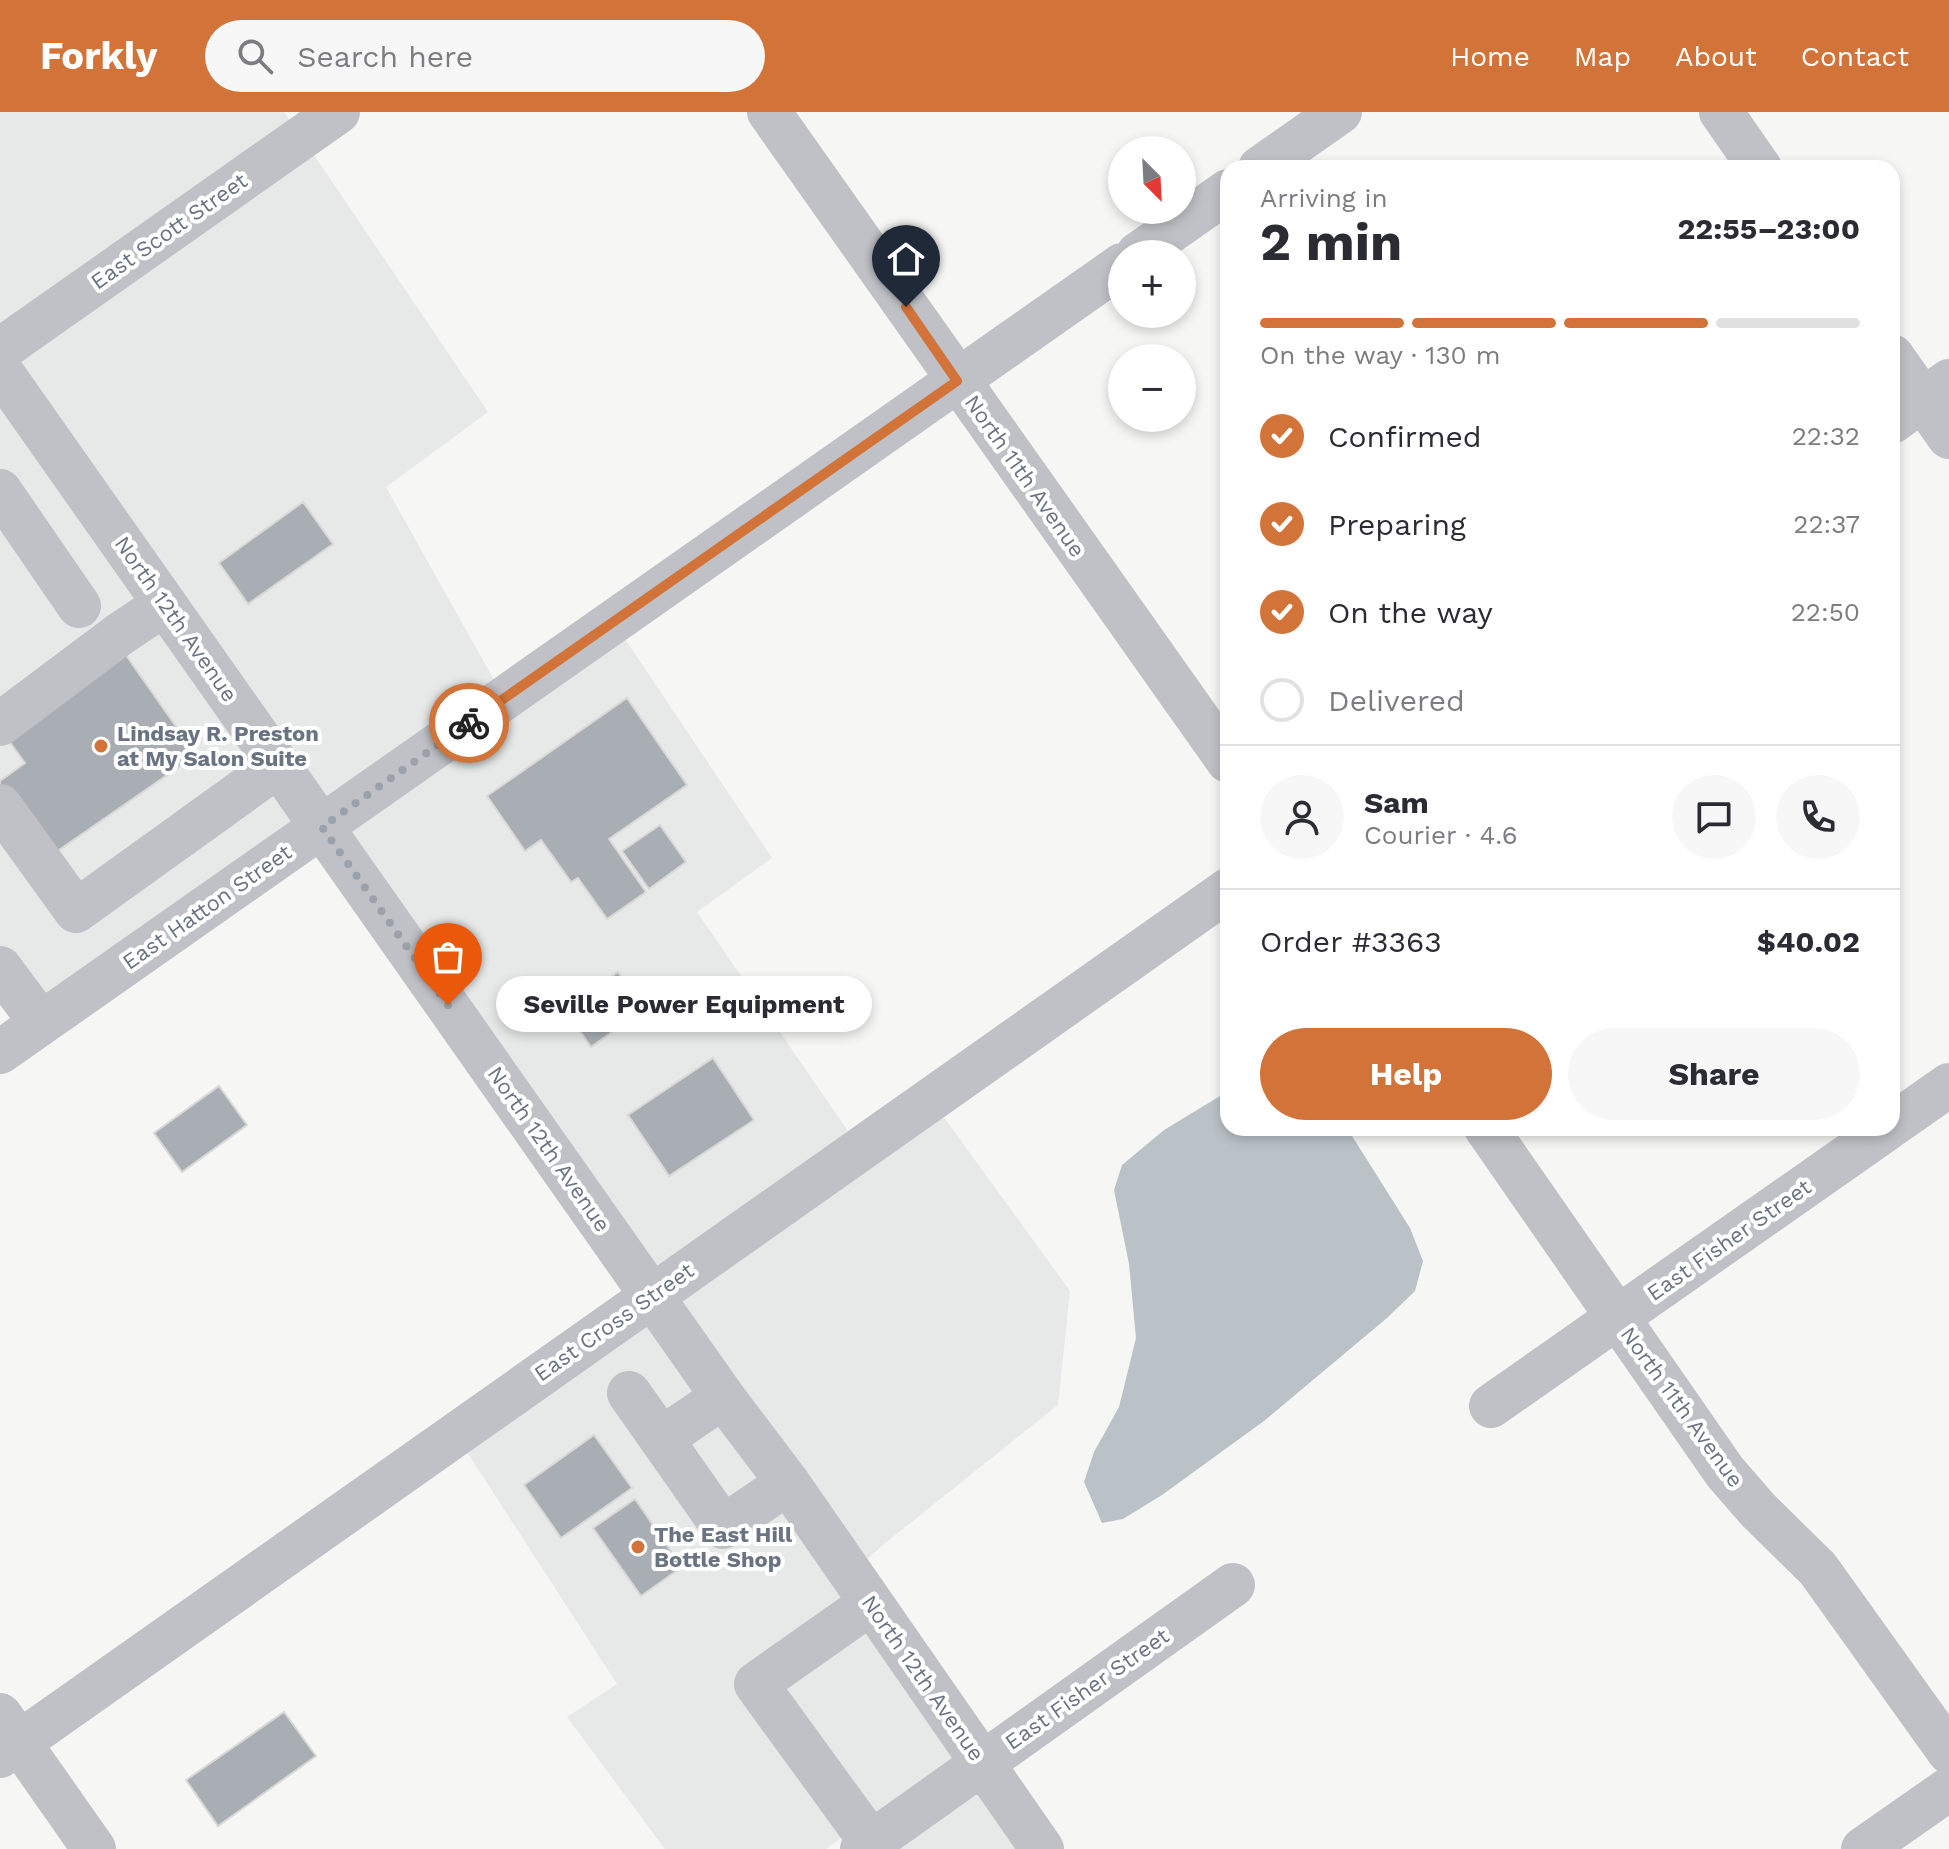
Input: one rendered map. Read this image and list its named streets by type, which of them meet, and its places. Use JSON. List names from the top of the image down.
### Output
{
  "streets": {
    "street": [
      "East Scott Street",
      "North 11th Avenue",
      "North 12th Avenue",
      "East Hatton Street",
      "East Fisher Street",
      "East Cross Street"
    ]
  },
  "crossings": [
    ["North 11th Avenue", "East Hatton Street"],
    ["North 11th Avenue", "East Fisher Street"],
    ["North 12th Avenue", "East Hatton Street"],
    ["North 12th Avenue", "East Fisher Street"],
    ["North 12th Avenue", "East Cross Street"]
  ],
  "places": ["Lindsay R. Preston at My Salon Suite", "Seville Power Equipment", "The East Hill Bottle Shop"],
  "north": "bottom right",
  "page": {
    "header": "Forkly",
    "search": "Search here",
    "nav": [
      "Home",
      "Map",
      "About",
      "Contact"
    ],
    "map_buttons": ["+", "−"],
    "heading": ["2 min", "Arriving in", "22:55–23:00"],
    "panel": [
      "Sam",
      "Courier · 4.6",
      "Order #3363",
      "$40.02"
    ],
    "bar": "On the way · 130 m",
    "list": [
      ["Confirmed", "22:32"],
      ["Preparing", "22:37"],
      ["On the way", "22:50"],
      "Delivered"
    ],
    "bubble": "Seville Power Equipment",
    "buttons": ["Help", "Share"]
  }
}
